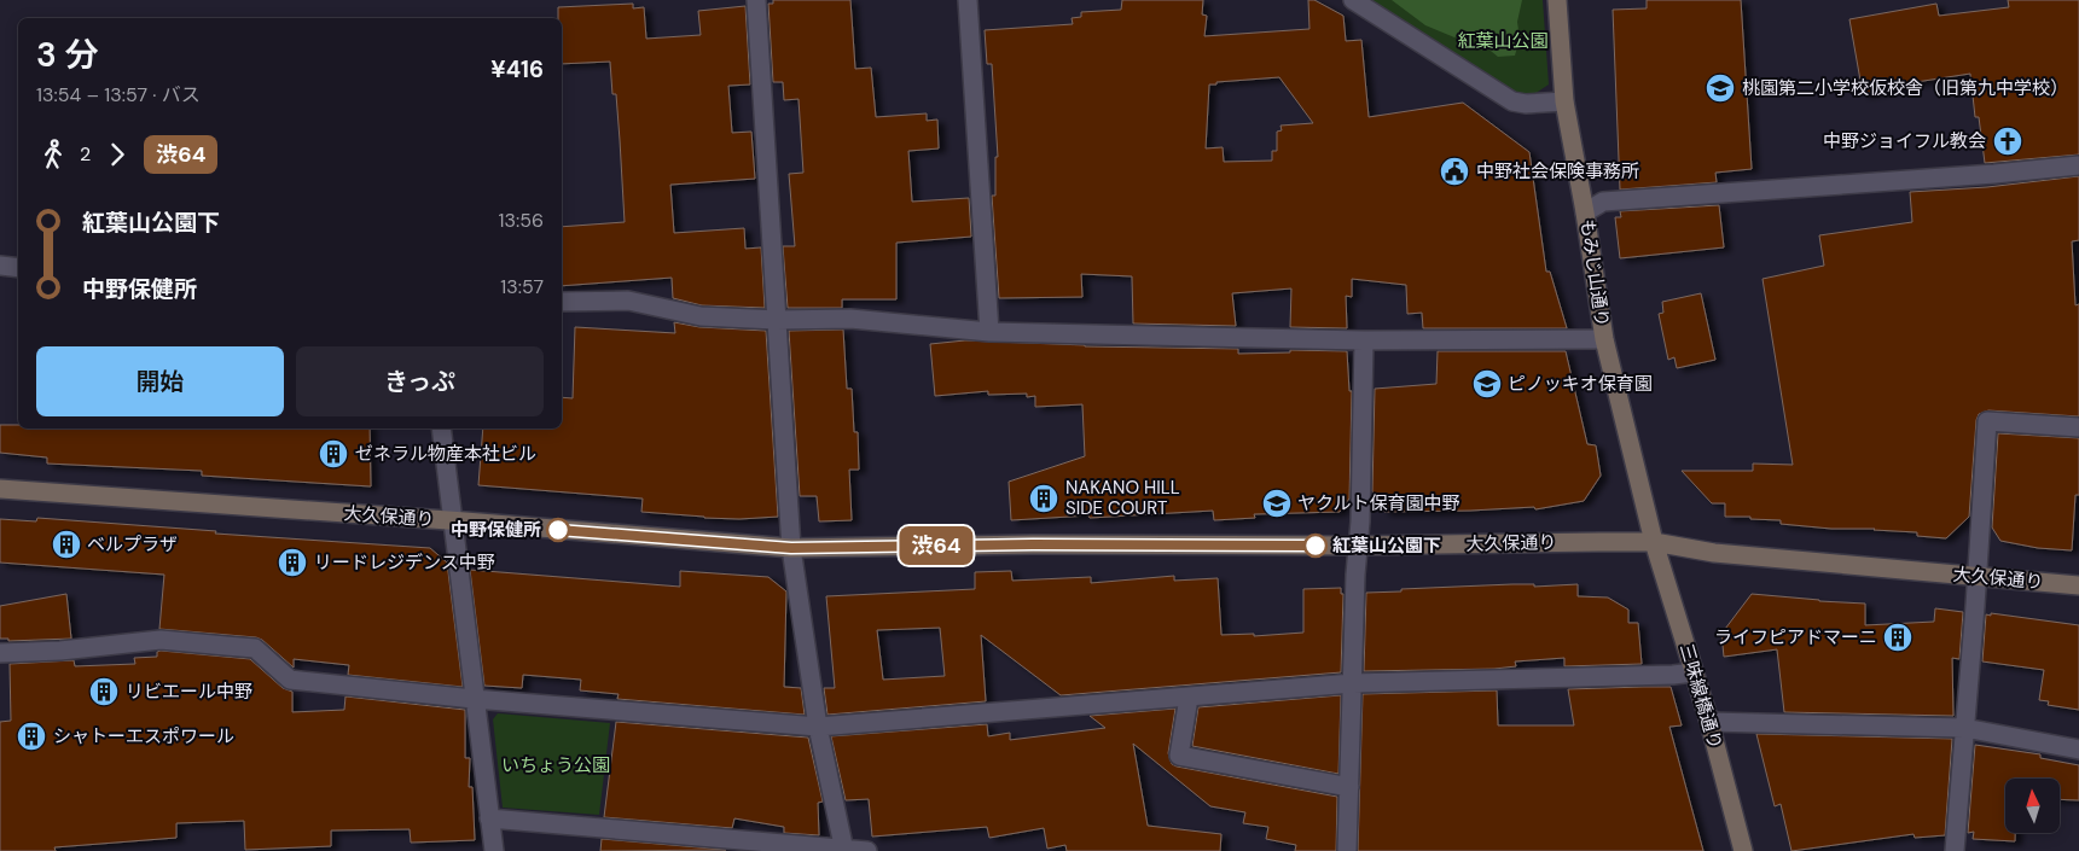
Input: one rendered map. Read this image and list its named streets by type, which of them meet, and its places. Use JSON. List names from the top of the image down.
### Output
{
  "streets": {
    "main road": ["もみじ山通り", "大久保通り", "三味線橋通り"]
  },
  "crossings": [
    ["もみじ山通り", "大久保通り"],
    ["もみじ山通り", "三味線橋通り"],
    ["大久保通り", "三味線橋通り"]
  ],
  "parks": ["紅葉山公園", "いちょう公園"],
  "places": {
    "school or university": ["桃園第二小学校仮校舎（旧第九中学校）", "ピノッキオ保育園", "ヤクルト保育園中野"],
    "church": ["中野ジョイフル教会"],
    "public building": ["中野社会保険事務所"],
    "building": [
      "ゼネラル物産本社ビル",
      "NAKANO HILL SIDE COURT",
      "ベルプラザ",
      "リードレジデンス中野",
      "ライフピアドマーニ",
      "リビエール中野",
      "シャトーエスポワール"
    ],
    "other": ["中野保健所", "紅葉山公園下"]
  },
  "lines": ["bus line 渋64"],
  "north": "top",
  "page": {
    "on_map": "渋64",
    "heading": ["3 分", "13:54 – 13:57 · バス", "¥416"],
    "legs": ["2", "渋64"],
    "list": [
      {
        "name": "紅葉山公園下",
        "value": "13:56"
      },
      {
        "name": "中野保健所",
        "value": "13:57"
      }
    ],
    "buttons": ["開始", "きっぷ"]
  }
}
